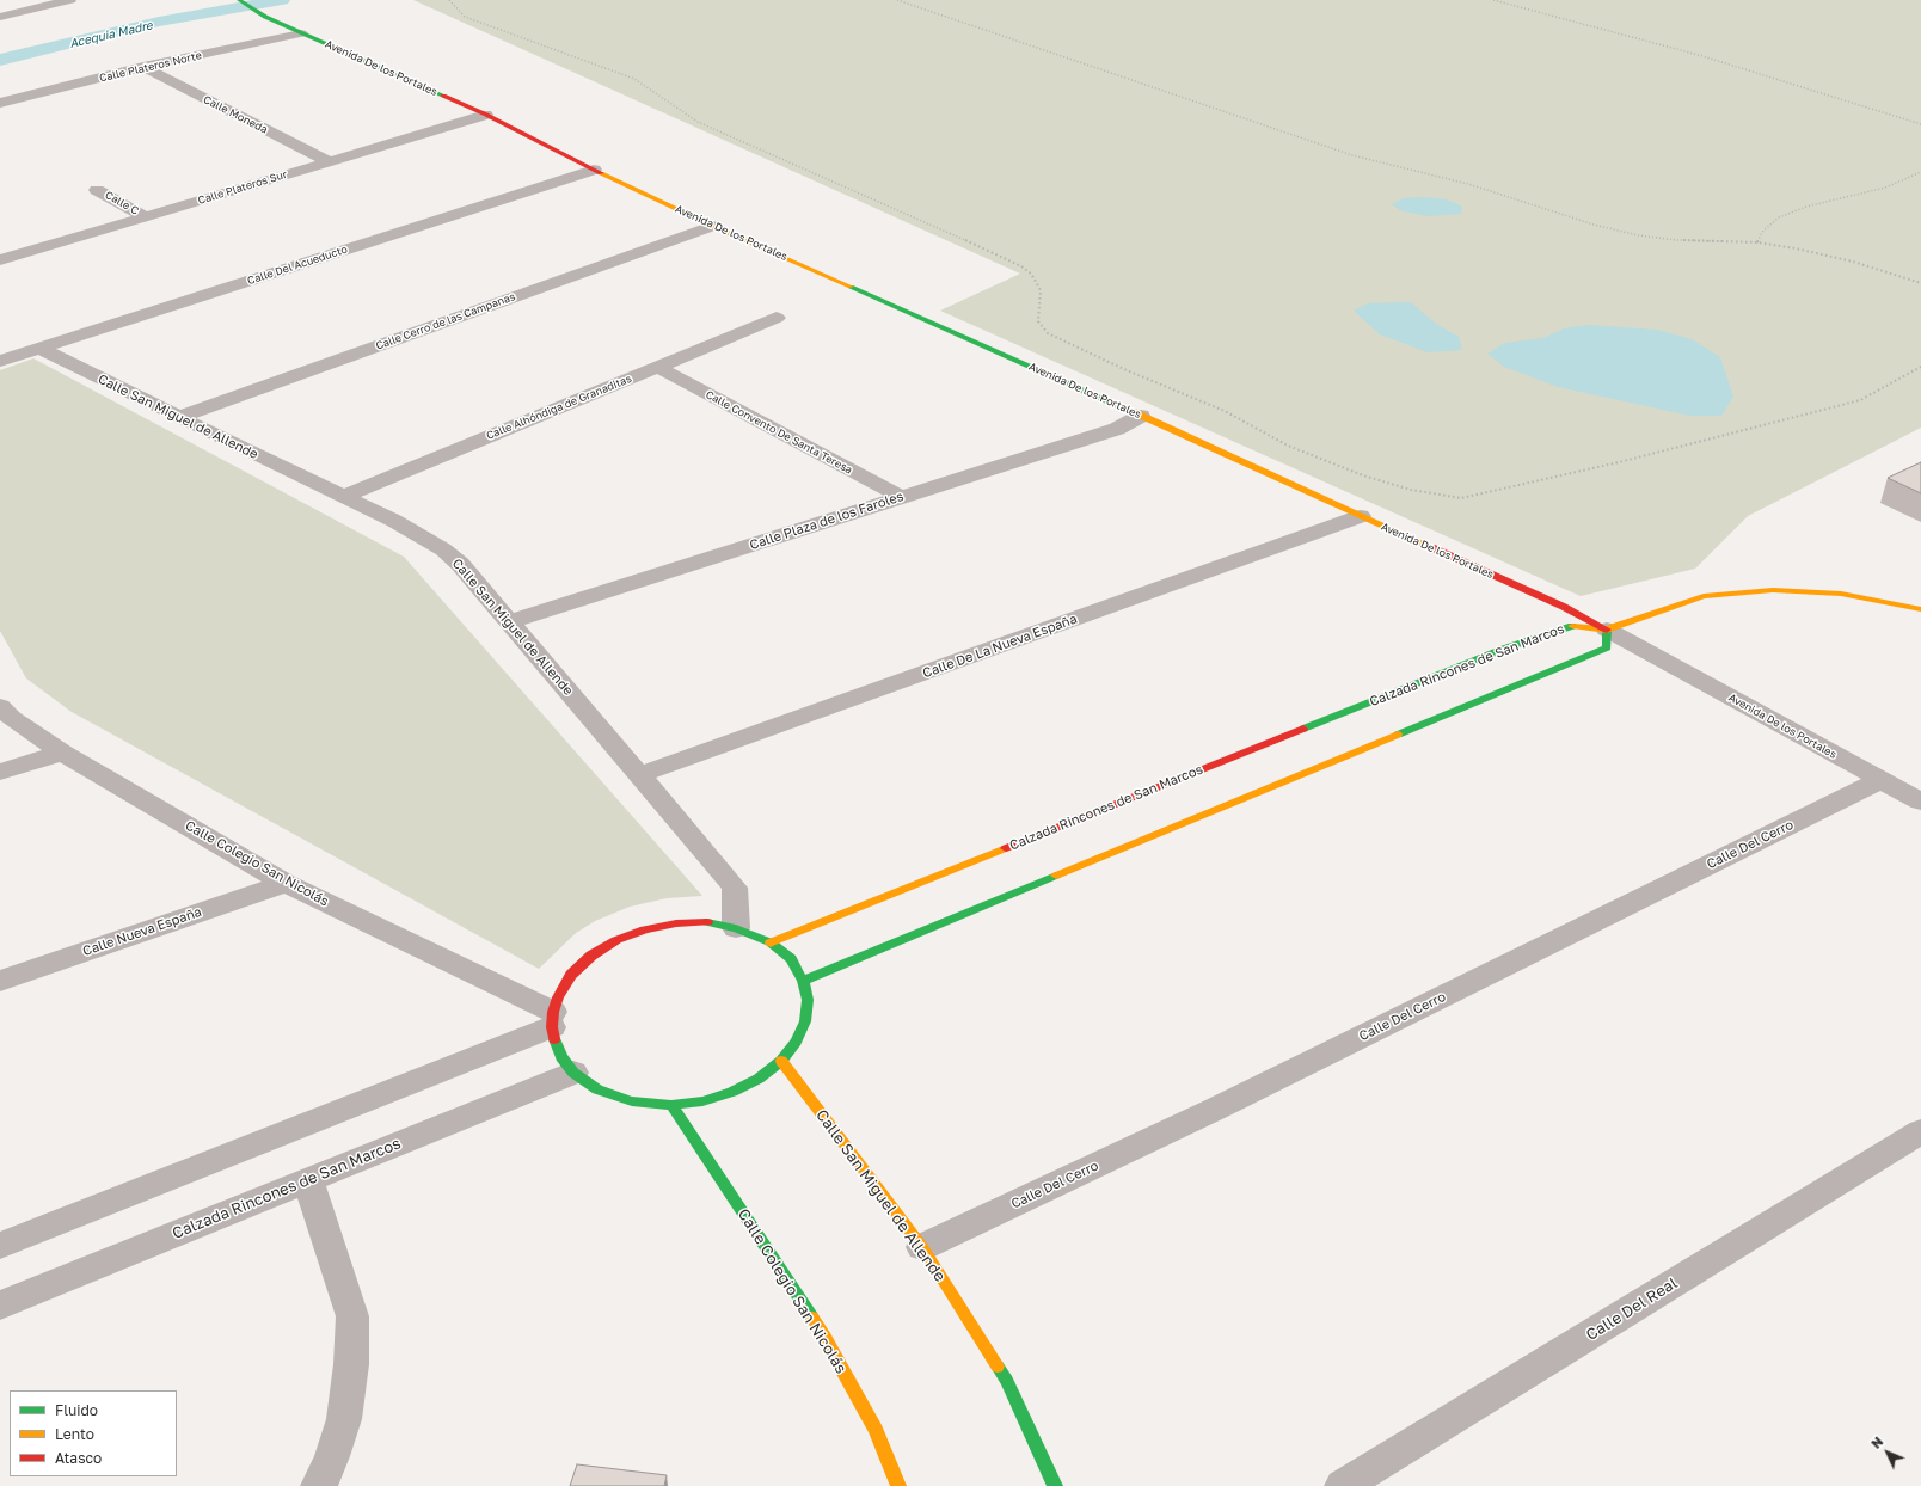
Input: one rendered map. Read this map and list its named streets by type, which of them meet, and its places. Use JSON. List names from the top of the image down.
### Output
{
  "streets": {
    "street": [
      "Calle Plateros Norte",
      "Avenida De los Portales",
      "Calle Moneda",
      "Calle Plateros Sur",
      "Calle C",
      "Calle Del Acueducto",
      "Calle Cerro de las Campanas",
      "Calle Alhóndiga de Granaditas",
      "Calle San Miguel de Allende",
      "Calle Convento De Santa Teresa",
      "Calle Plaza de los Faroles",
      "Calle De La Nueva España",
      "Calzada Rincones de San Marcos",
      "Calle Del Cerro",
      "Calle Colegio San Nicolás",
      "Calle Nueva España",
      "Calle Del Real"
    ]
  },
  "crossings": [
    ["Calle Plateros Norte", "Avenida De los Portales"],
    ["Calle Plateros Norte", "Calle Moneda"],
    ["Avenida De los Portales", "Calle Plateros Sur"],
    ["Avenida De los Portales", "Calle Del Acueducto"],
    ["Avenida De los Portales", "Calle Cerro de las Campanas"],
    ["Avenida De los Portales", "Calle Plaza de los Faroles"],
    ["Avenida De los Portales", "Calle De La Nueva España"],
    ["Avenida De los Portales", "Calzada Rincones de San Marcos"],
    ["Avenida De los Portales", "Calle Del Cerro"],
    ["Calle Moneda", "Calle Plateros Sur"],
    ["Calle Plateros Sur", "Calle C"],
    ["Calle Del Acueducto", "Calle San Miguel de Allende"],
    ["Calle Cerro de las Campanas", "Calle San Miguel de Allende"],
    ["Calle Alhóndiga de Granaditas", "Calle San Miguel de Allende"],
    ["Calle Alhóndiga de Granaditas", "Calle Convento De Santa Teresa"],
    ["Calle San Miguel de Allende", "Calle Plaza de los Faroles"],
    ["Calle San Miguel de Allende", "Calle De La Nueva España"],
    ["Calle San Miguel de Allende", "Calle Del Cerro"],
    ["Calle Convento De Santa Teresa", "Calle Plaza de los Faroles"],
    ["Calle Colegio San Nicolás", "Calle Nueva España"]
  ],
  "water": ["Acequia Madre"],
  "legend": ["Fluido", "Lento", "Atasco"],
  "north": "top left"
}
